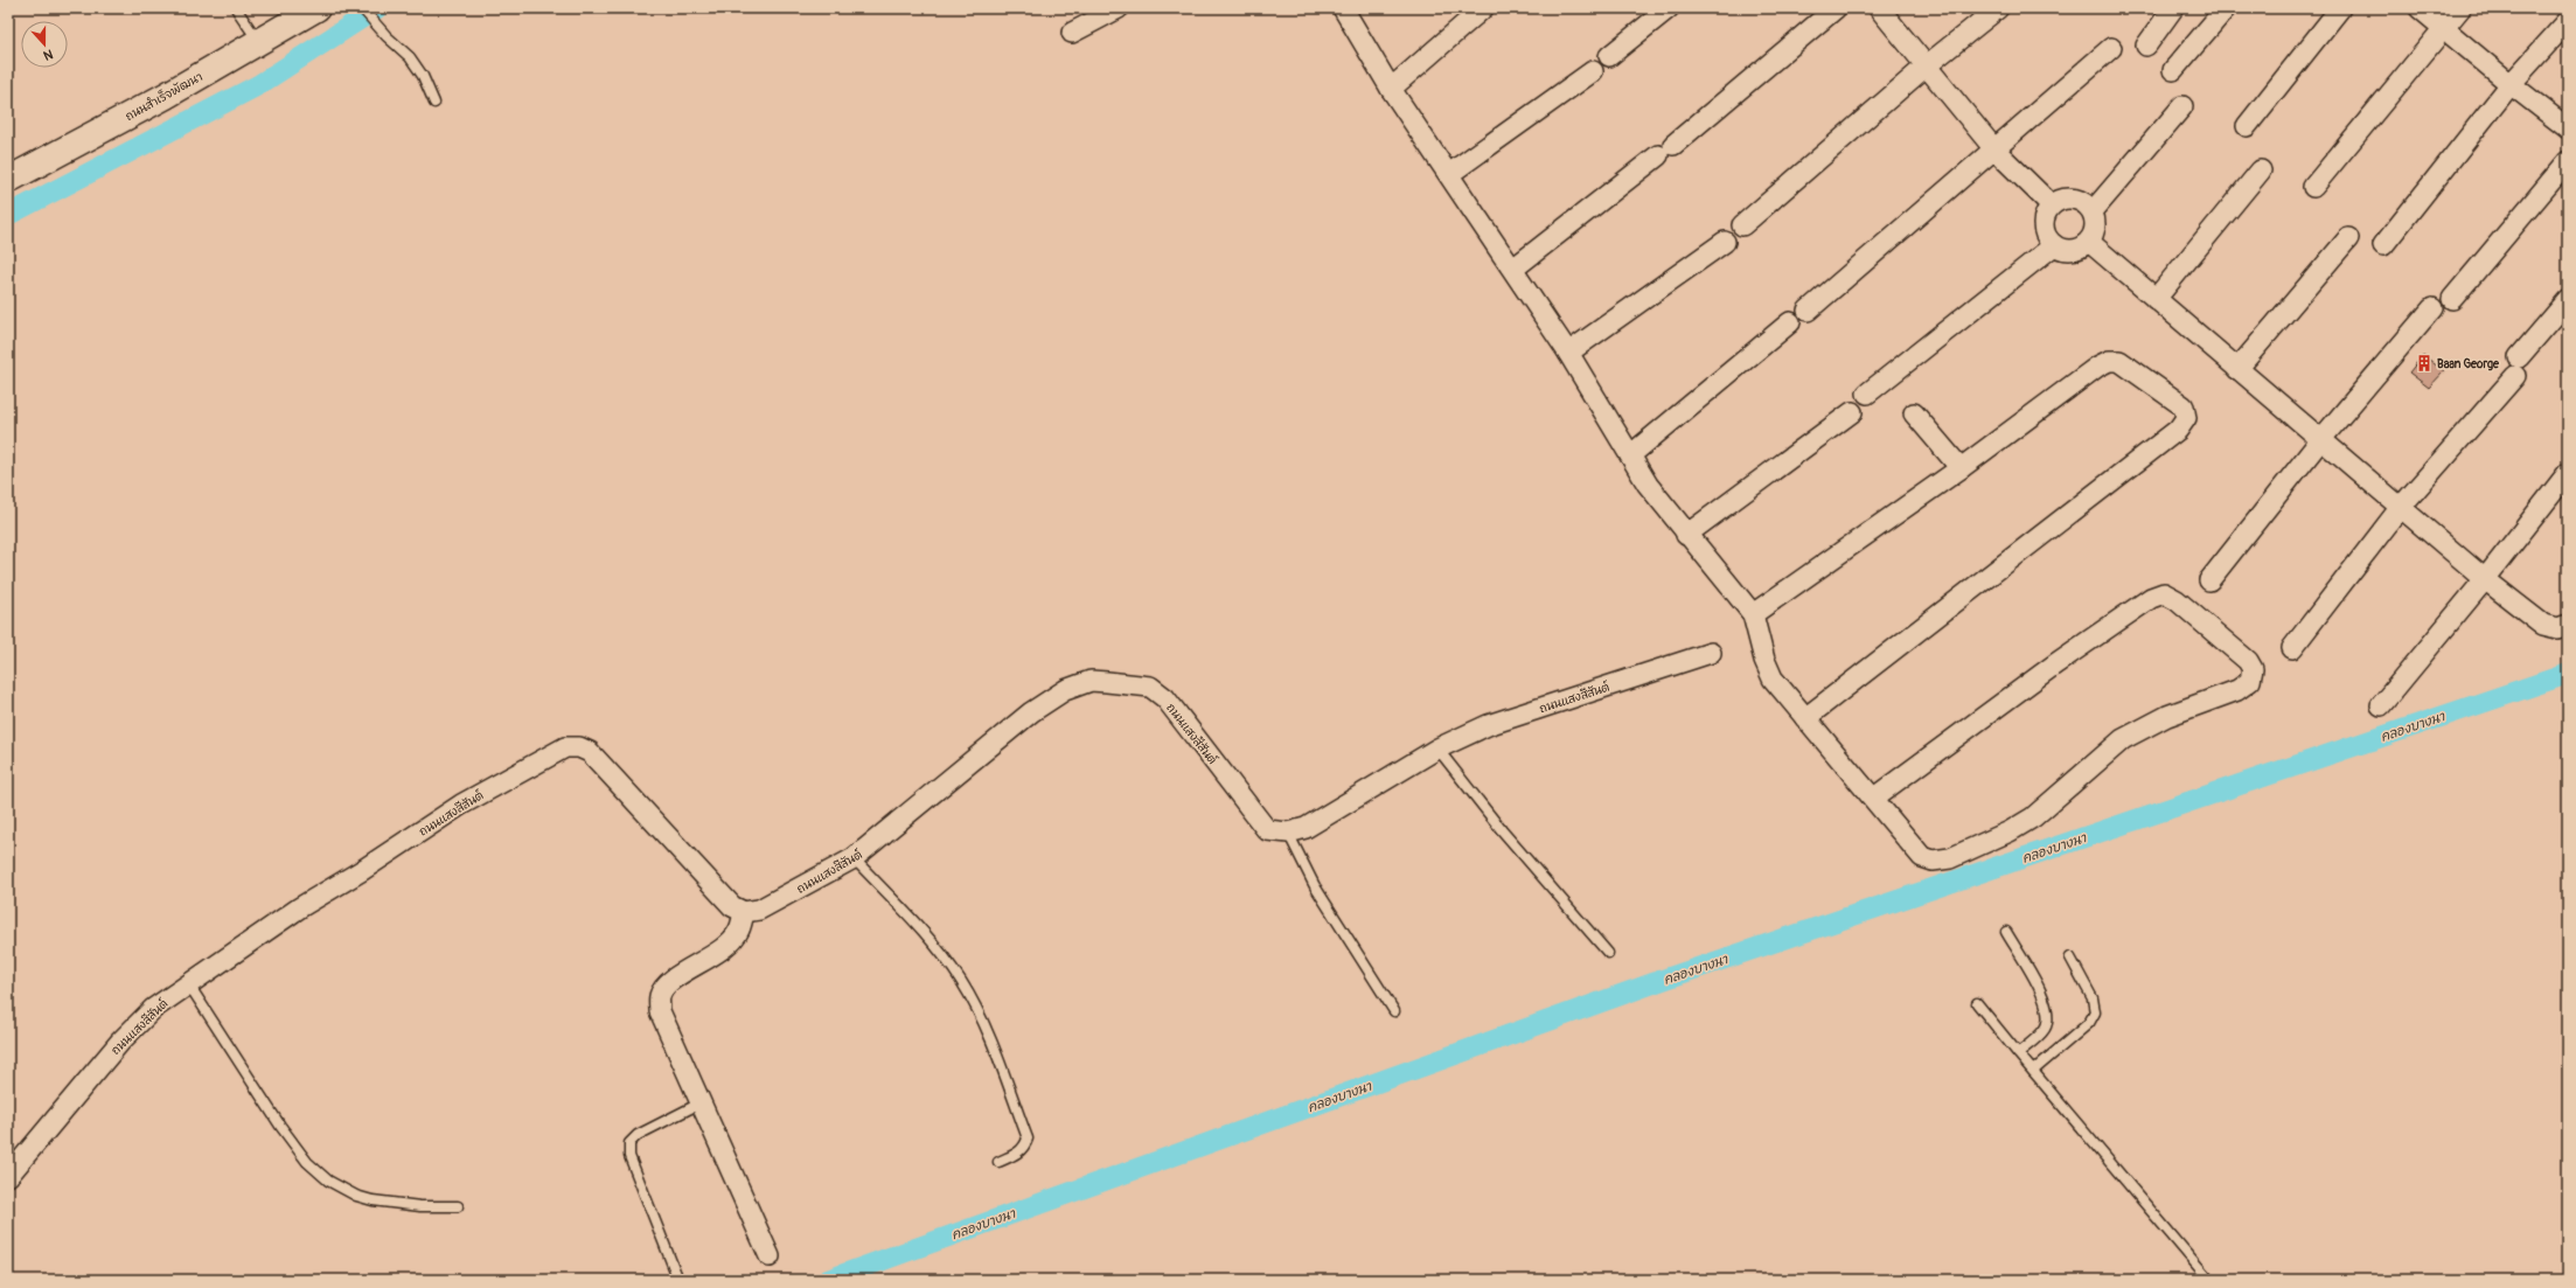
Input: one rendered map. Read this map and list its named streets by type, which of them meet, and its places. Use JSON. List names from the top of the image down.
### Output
{
  "streets": {
    "street": ["ถนนสำเร็จพัฒนา", "ถนนแสงสีสันต์"]
  },
  "water": ["คลองบางนา"],
  "places": {
    "building": ["Baan George"]
  },
  "north": "bottom"
}
